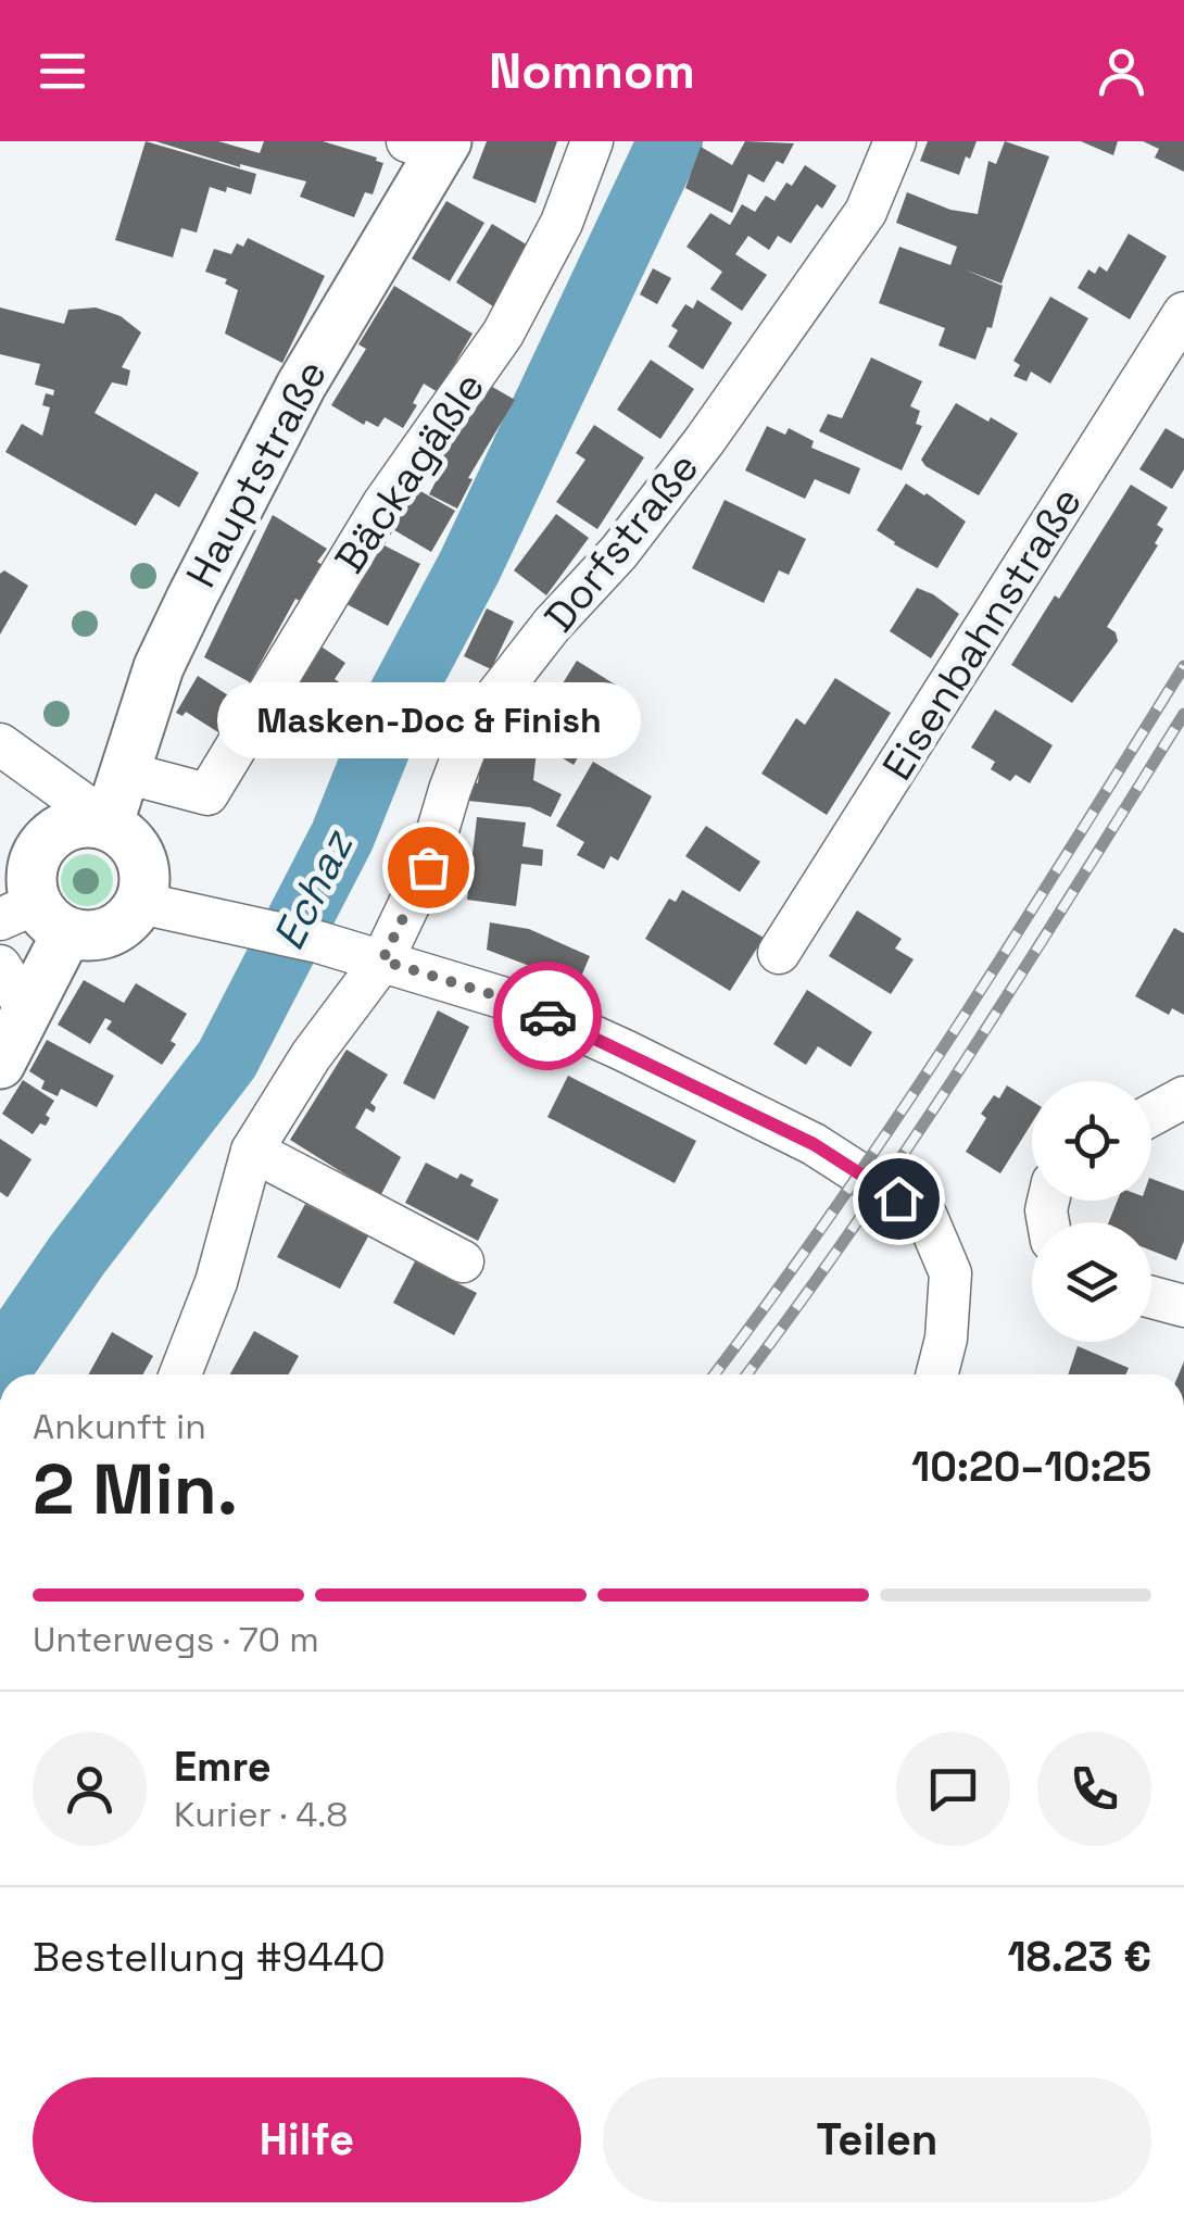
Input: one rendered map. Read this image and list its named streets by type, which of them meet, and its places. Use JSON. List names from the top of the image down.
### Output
{
  "streets": {
    "main road": ["Hauptstraße"],
    "street": ["Bäckagäßle", "Dorfstraße", "Eisenbahnstraße"]
  },
  "crossings": [
    ["Bäckagäßle", "Hauptstraße"]
  ],
  "water": ["Echaz"],
  "places": ["Masken-Doc & Finish"],
  "page": {
    "header": "Nomnom",
    "bubble": "Masken-Doc & Finish",
    "heading": ["2 Min.", "Ankunft in", "10:20–10:25"],
    "panel": [
      "Emre",
      "Kurier · 4.8",
      "Bestellung #9440",
      "18.23 €"
    ],
    "bar": "Unterwegs · 70 m",
    "buttons": ["Hilfe", "Teilen"]
  }
}
